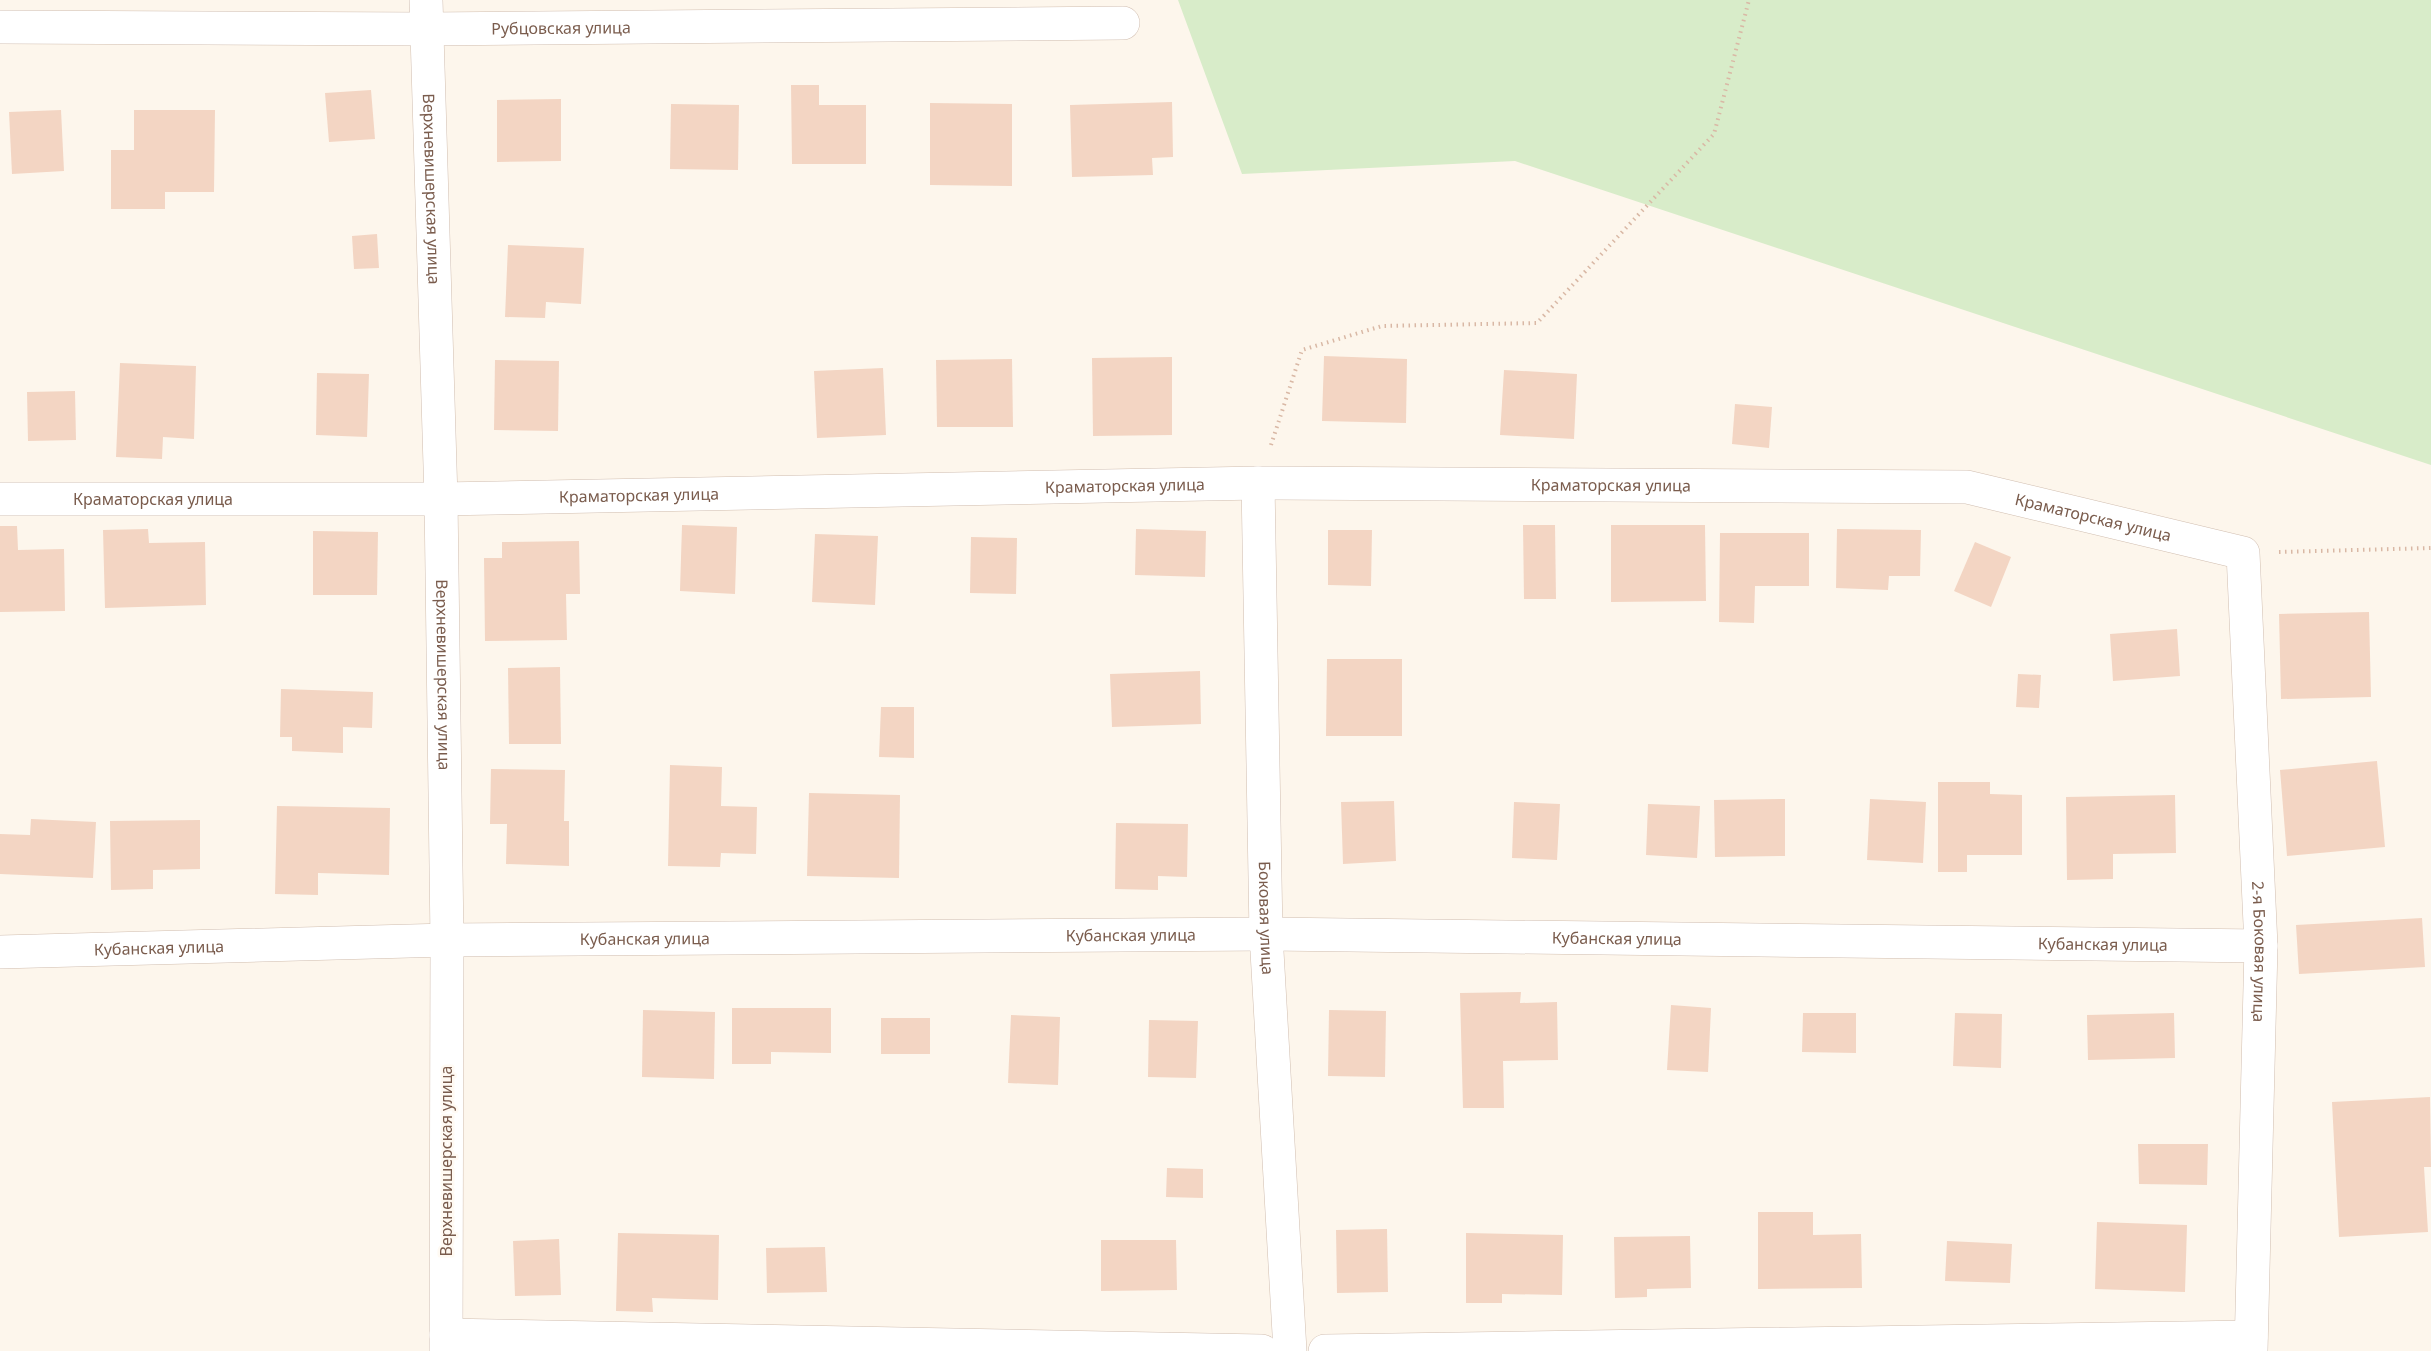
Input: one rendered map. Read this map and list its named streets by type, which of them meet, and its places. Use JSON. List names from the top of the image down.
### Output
{
  "streets": {
    "street": [
      "Рубцовская улица",
      "Верхневишерская улица",
      "Краматорская улица",
      "Боковая улица",
      "Кубанская улица",
      "2-я Боковая улица"
    ]
  },
  "crossings": [
    ["Рубцовская улица", "Верхневишерская улица"],
    ["Верхневишерская улица", "Краматорская улица"],
    ["Верхневишерская улица", "Кубанская улица"],
    ["Краматорская улица", "Боковая улица"],
    ["Краматорская улица", "2-я Боковая улица"],
    ["Боковая улица", "Кубанская улица"],
    ["Кубанская улица", "2-я Боковая улица"]
  ]
}
